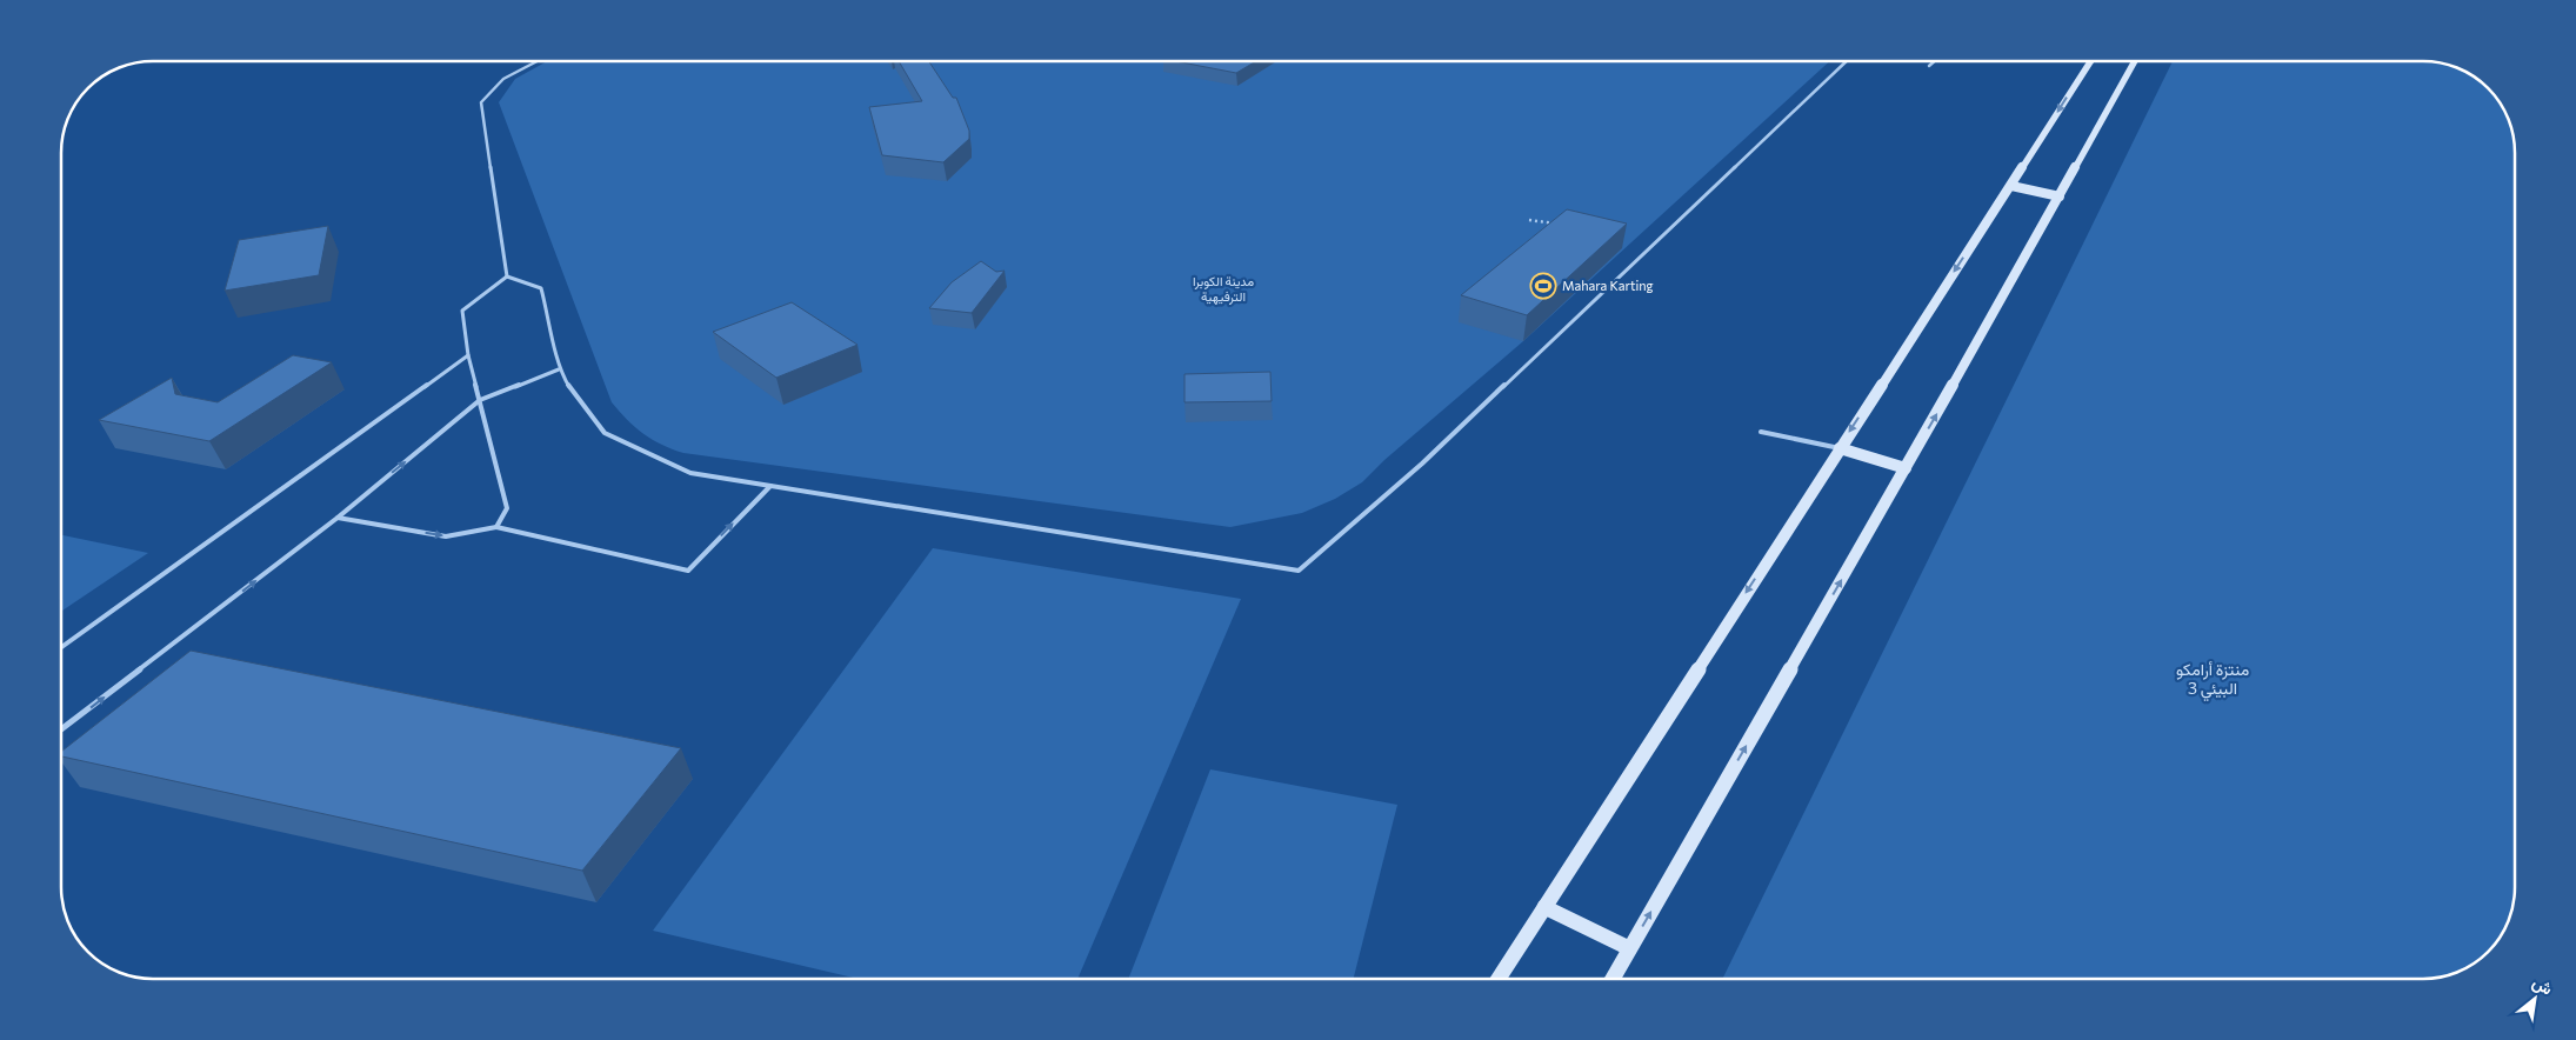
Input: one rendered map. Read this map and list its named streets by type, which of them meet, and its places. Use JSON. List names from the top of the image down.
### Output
{
  "parks": ["مدينة الكوبرا الترفيهية", "منتزة أرامكو البيئي 3"],
  "places": {
    "sports": ["Mahara Karting"]
  },
  "north": "top right"
}
